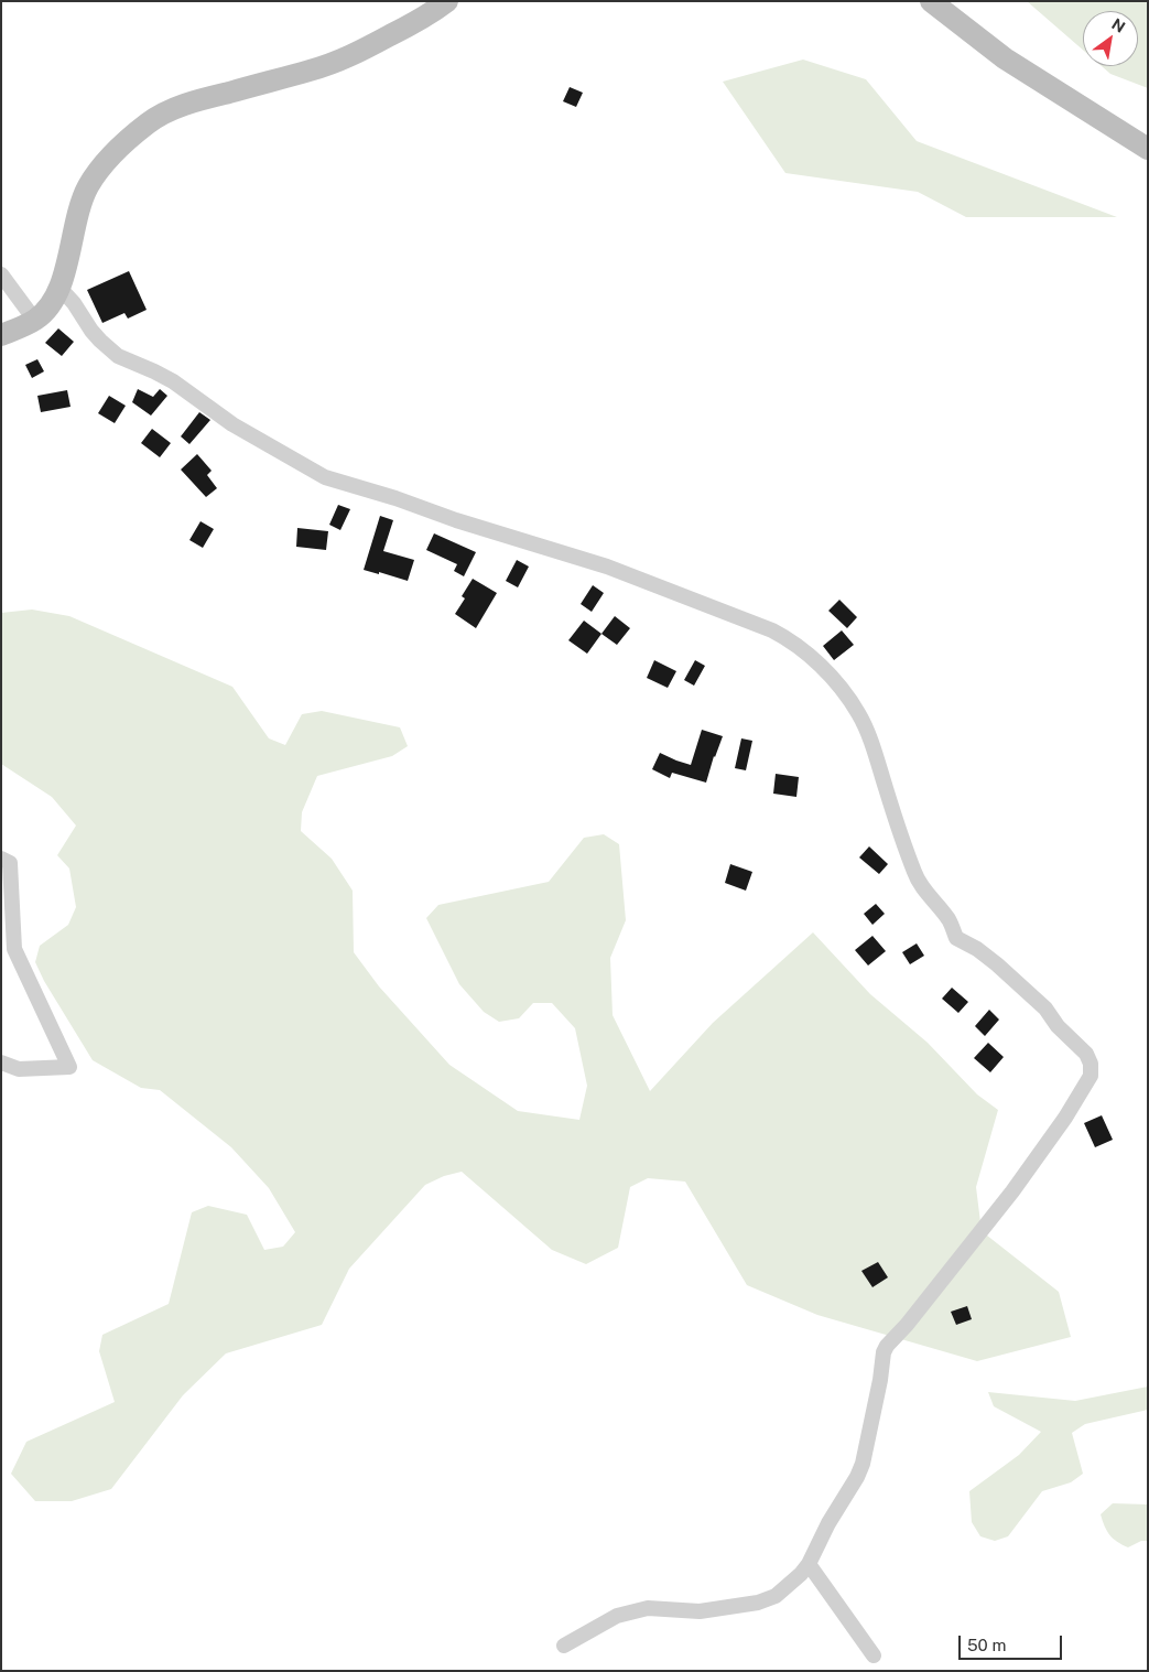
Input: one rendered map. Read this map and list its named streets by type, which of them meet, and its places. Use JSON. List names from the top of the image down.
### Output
{
  "scale_bar": "50 m",
  "north": "top right"
}
